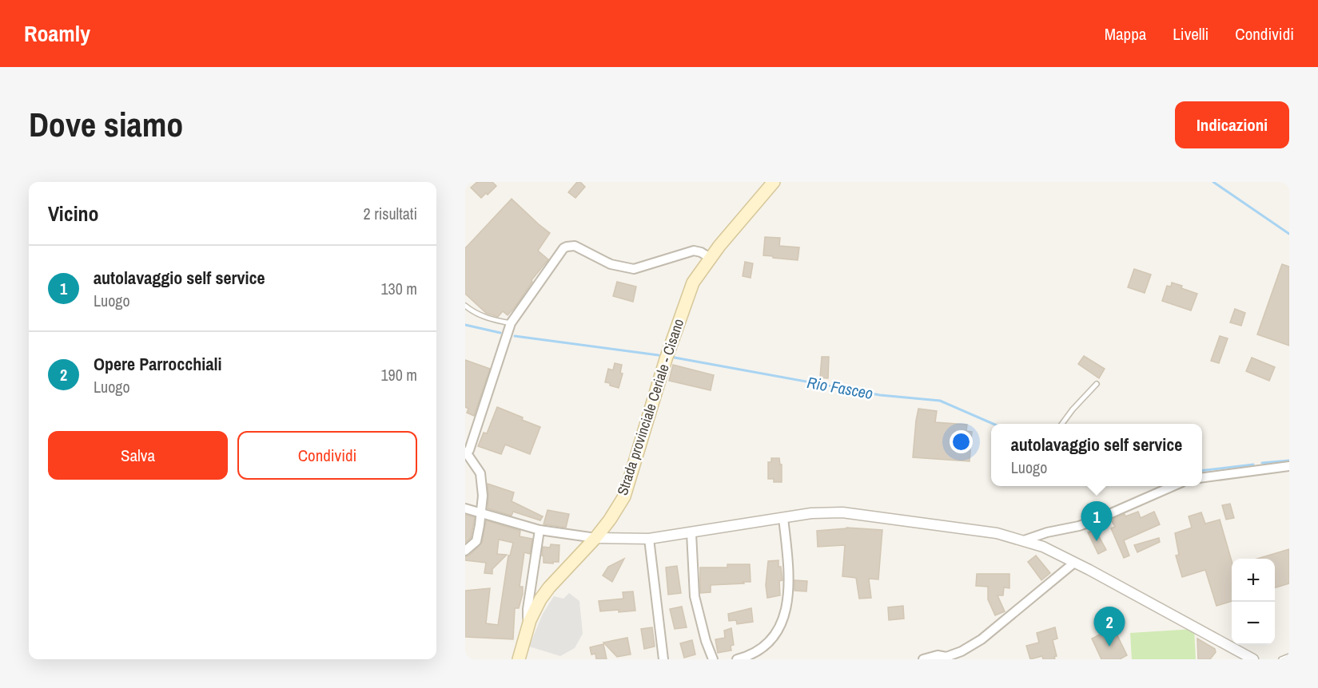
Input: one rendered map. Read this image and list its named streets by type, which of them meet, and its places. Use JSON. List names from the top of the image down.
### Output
{
  "streets": {
    "main road": ["Strada provinciale Ceriale - Cisano"]
  },
  "water": ["Rio Fasceo"],
  "page": {
    "header": "Roamly",
    "nav": ["Mappa", "Livelli", "Condividi"],
    "buttons": [
      "Indicazioni",
      ["Salva", "Condividi"]
    ],
    "title": "Dove siamo",
    "heading": ["Vicino", "2 risultati"],
    "list": [
      {
        "mark": "1",
        "name": "autolavaggio self service",
        "note": "Luogo",
        "value": "130 m"
      },
      {
        "mark": "2",
        "name": "Opere Parrocchiali",
        "note": "Luogo",
        "value": "190 m"
      }
    ],
    "popup": ["autolavaggio self service", "Luogo"],
    "pins": ["1", "2"],
    "map_buttons": ["+", "−"]
  }
}
